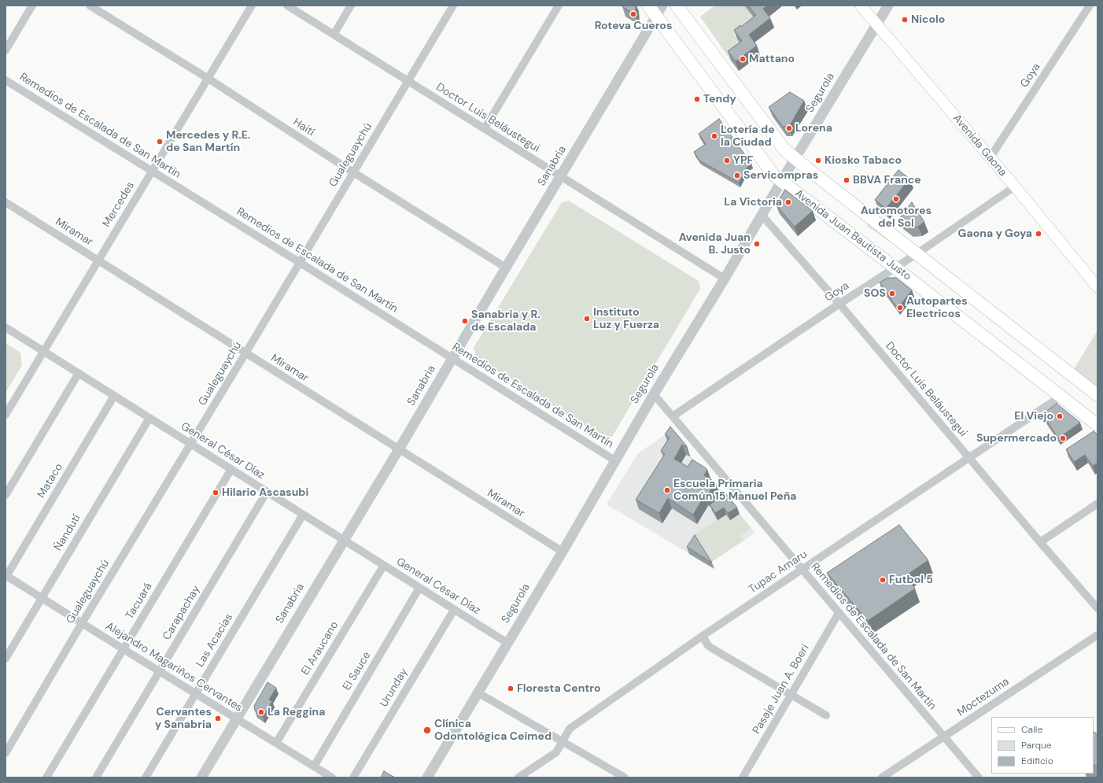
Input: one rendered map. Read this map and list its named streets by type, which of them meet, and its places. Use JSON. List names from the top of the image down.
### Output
{
  "streets": {
    "main road": ["Avenida Gaona", "Avenida Juan Bautista Justo"],
    "street": [
      "Goya",
      "Segurola",
      "Doctor Luis Beláustegui",
      "Remedios de Escalada de San Martín",
      "Haití",
      "Gualeguaychú",
      "Sanabria",
      "Mercedes",
      "Miramar",
      "General César Díaz",
      "Mataco",
      "Ñandutí",
      "Tupac Amaru",
      "Tacuará",
      "Carapachay",
      "Las Acacias",
      "El Araucano",
      "Alejandro Magariños Cervantes",
      "El Sauce",
      "Urunday",
      "Pasaje Juan A. Boeri",
      "Moctezuma"
    ]
  },
  "crossings": [
    ["Goya", "Doctor Luis Beláustegui"],
    ["Goya", "Remedios de Escalada de San Martín"],
    ["Goya", "Avenida Gaona"],
    ["Goya", "Avenida Juan Bautista Justo"],
    ["Segurola", "Doctor Luis Beláustegui"],
    ["Segurola", "Remedios de Escalada de San Martín"],
    ["Segurola", "Avenida Gaona"],
    ["Segurola", "Miramar"],
    ["Segurola", "Avenida Juan Bautista Justo"],
    ["Segurola", "General César Díaz"],
    ["Doctor Luis Beláustegui", "Gualeguaychú"],
    ["Doctor Luis Beláustegui", "Sanabria"],
    ["Doctor Luis Beláustegui", "Tupac Amaru"],
    ["Remedios de Escalada de San Martín", "Gualeguaychú"],
    ["Remedios de Escalada de San Martín", "Sanabria"],
    ["Remedios de Escalada de San Martín", "Mercedes"],
    ["Remedios de Escalada de San Martín", "Tupac Amaru"],
    ["Remedios de Escalada de San Martín", "Pasaje Juan A. Boeri"],
    ["Remedios de Escalada de San Martín", "Moctezuma"],
    ["Haití", "Gualeguaychú"],
    ["Haití", "Sanabria"],
    ["Haití", "Mercedes"],
    ["Gualeguaychú", "Miramar"],
    ["Gualeguaychú", "General César Díaz"],
    ["Gualeguaychú", "Alejandro Magariños Cervantes"],
    ["Sanabria", "Miramar"],
    ["Sanabria", "Avenida Juan Bautista Justo"],
    ["Sanabria", "General César Díaz"],
    ["Sanabria", "Alejandro Magariños Cervantes"],
    ["Mercedes", "Miramar"],
    ["Mercedes", "General César Díaz"],
    ["Avenida Juan Bautista Justo", "Tupac Amaru"],
    ["General César Díaz", "Mataco"],
    ["General César Díaz", "Ñandutí"],
    ["General César Díaz", "Tacuará"],
    ["General César Díaz", "Carapachay"],
    ["General César Díaz", "Las Acacias"],
    ["General César Díaz", "El Araucano"],
    ["General César Díaz", "El Sauce"],
    ["General César Díaz", "Urunday"],
    ["Mataco", "Alejandro Magariños Cervantes"],
    ["Ñandutí", "Alejandro Magariños Cervantes"],
    ["Tacuará", "Alejandro Magariños Cervantes"],
    ["Carapachay", "Alejandro Magariños Cervantes"],
    ["Las Acacias", "Alejandro Magariños Cervantes"],
    ["El Araucano", "Alejandro Magariños Cervantes"],
    ["Alejandro Magariños Cervantes", "El Sauce"]
  ],
  "places": [
    "Roteva Cueros",
    "Nicolo",
    "Mattano",
    "Tendy",
    "Lorena",
    "Lotería de la Ciudad",
    "Mercedes y R.E. de San Martín",
    "YPF",
    "Kiosko Tabaco",
    "Servicompras",
    "BBVA France",
    "Automotores del Sol",
    "La Victoria",
    "Gaona y Goya",
    "Avenida Juan B. Justo",
    "SOS",
    "Autopartes Electricos",
    "Instituto Luz y Fuerza",
    "Sanabria y R. de Escalada",
    "El Viejo",
    "Supermercado",
    "Escuela Primaria Común 15 Manuel Peña",
    "Hilario Ascasubi",
    "Futbol 5",
    "Floresta Centro",
    "La Reggina",
    "Cervantes y Sanabria",
    "Clínica Odontológica Ceimed"
  ],
  "legend": ["Calle", "Parque", "Edificio"]
}
